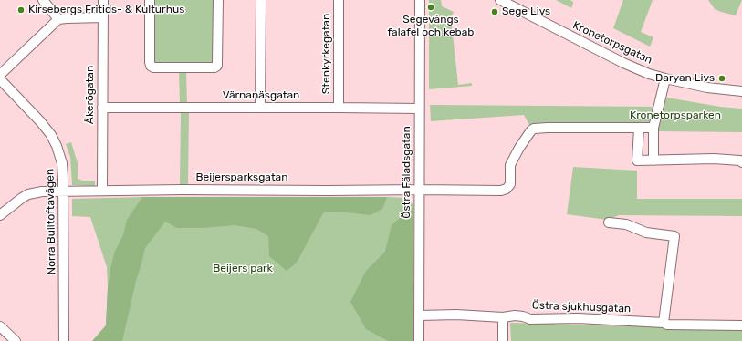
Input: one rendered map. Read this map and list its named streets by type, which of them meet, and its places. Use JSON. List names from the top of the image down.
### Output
{
  "streets": {
    "street": [
      "Kronetorpsgatan",
      "Stenkyrkegatan",
      "Åkerögatan",
      "Värnanäsgatan",
      "Östra Fäladsgatan",
      "Beijersparksgatan",
      "Norra Bulltoftavägen",
      "Östra sjukhusgatan"
    ]
  },
  "crossings": [
    ["Stenkyrkegatan", "Värnanäsgatan"],
    ["Åkerögatan", "Värnanäsgatan"],
    ["Åkerögatan", "Beijersparksgatan"],
    ["Värnanäsgatan", "Östra Fäladsgatan"],
    ["Östra Fäladsgatan", "Beijersparksgatan"],
    ["Östra Fäladsgatan", "Östra sjukhusgatan"],
    ["Beijersparksgatan", "Norra Bulltoftavägen"]
  ],
  "parks": ["Kronetorpsparken", "Beijers park"],
  "places": [
    "Segevångs falafel och kebab",
    "Kirsebergs Fritids- & Kulturhus",
    "Sege Livs",
    "Daryan Livs"
  ]
}
